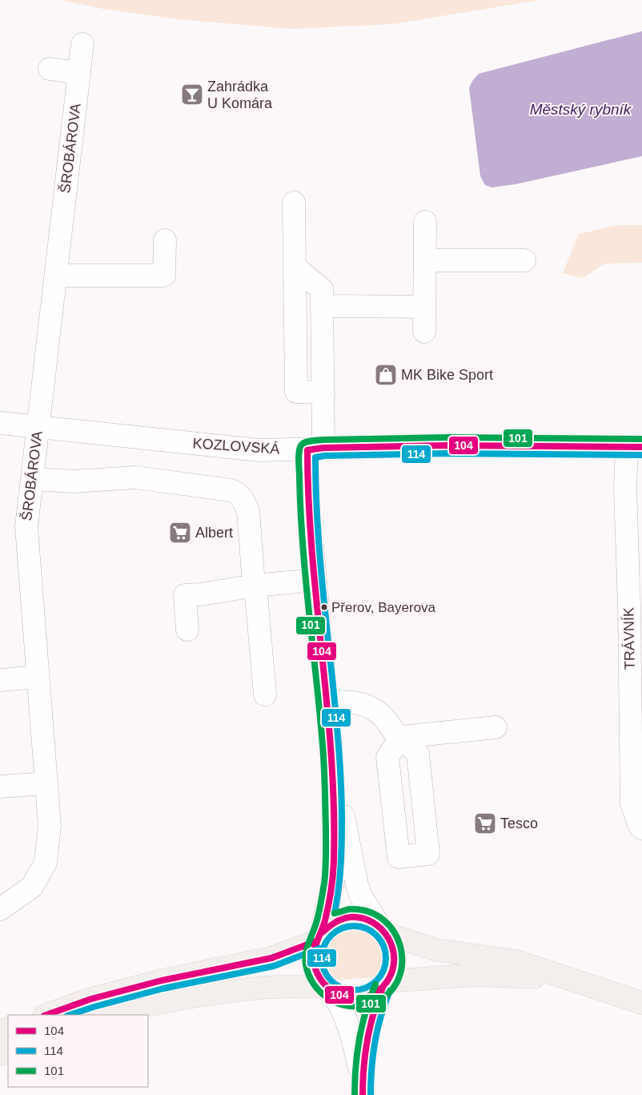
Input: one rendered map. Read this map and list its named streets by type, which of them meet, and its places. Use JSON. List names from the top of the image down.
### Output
{
  "streets": {
    "street": ["ŠROBÁROVA", "KOZLOVSKÁ", "TRÁVNÍK"]
  },
  "crossings": [
    ["ŠROBÁROVA", "KOZLOVSKÁ"],
    ["KOZLOVSKÁ", "TRÁVNÍK"]
  ],
  "water": ["Městský rybník"],
  "places": {
    "bar": ["Zahrádka U Komára"],
    "shop": ["MK Bike Sport"],
    "supermarket": ["Albert", "Tesco"],
    "other": ["Přerov, Bayerova"]
  },
  "lines": ["transit line 101", "transit line 104", "transit line 114"],
  "legend": ["104", "114", "101"]
}
